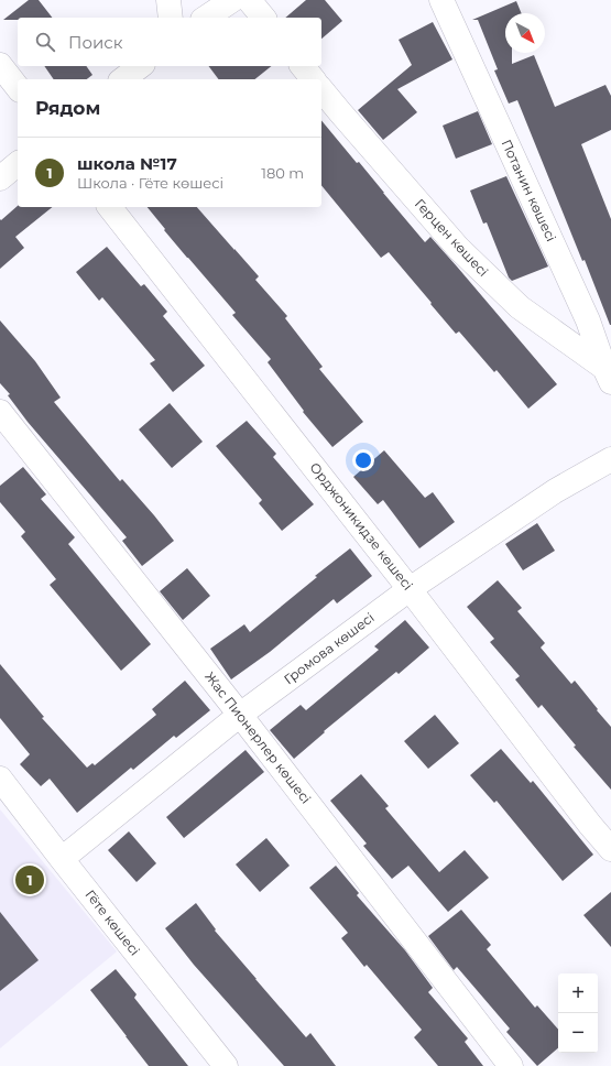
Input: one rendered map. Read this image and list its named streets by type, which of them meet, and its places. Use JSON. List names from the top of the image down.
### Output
{
  "streets": {
    "street": [
      "Потанин көшесі",
      "Герцен көшесі",
      "Орджоникидзе көшесі",
      "Громова көшесі",
      "Жас Пионерлер көшесі",
      "Гёте көшесі"
    ]
  },
  "crossings": [
    ["Потанин көшесі", "Герцен көшесі"],
    ["Орджоникидзе көшесі", "Громова көшесі"],
    ["Громова көшесі", "Жас Пионерлер көшесі"],
    ["Громова көшесі", "Гёте көшесі"]
  ],
  "north": "bottom right",
  "page": {
    "search": "Поиск",
    "heading": "Рядом",
    "list": [
      {
        "mark": "1",
        "name": "школа №17",
        "note": "Школа · Гёте көшесі",
        "value": "180 m"
      }
    ],
    "pins": "1",
    "map_buttons": ["+", "−"]
  }
}
